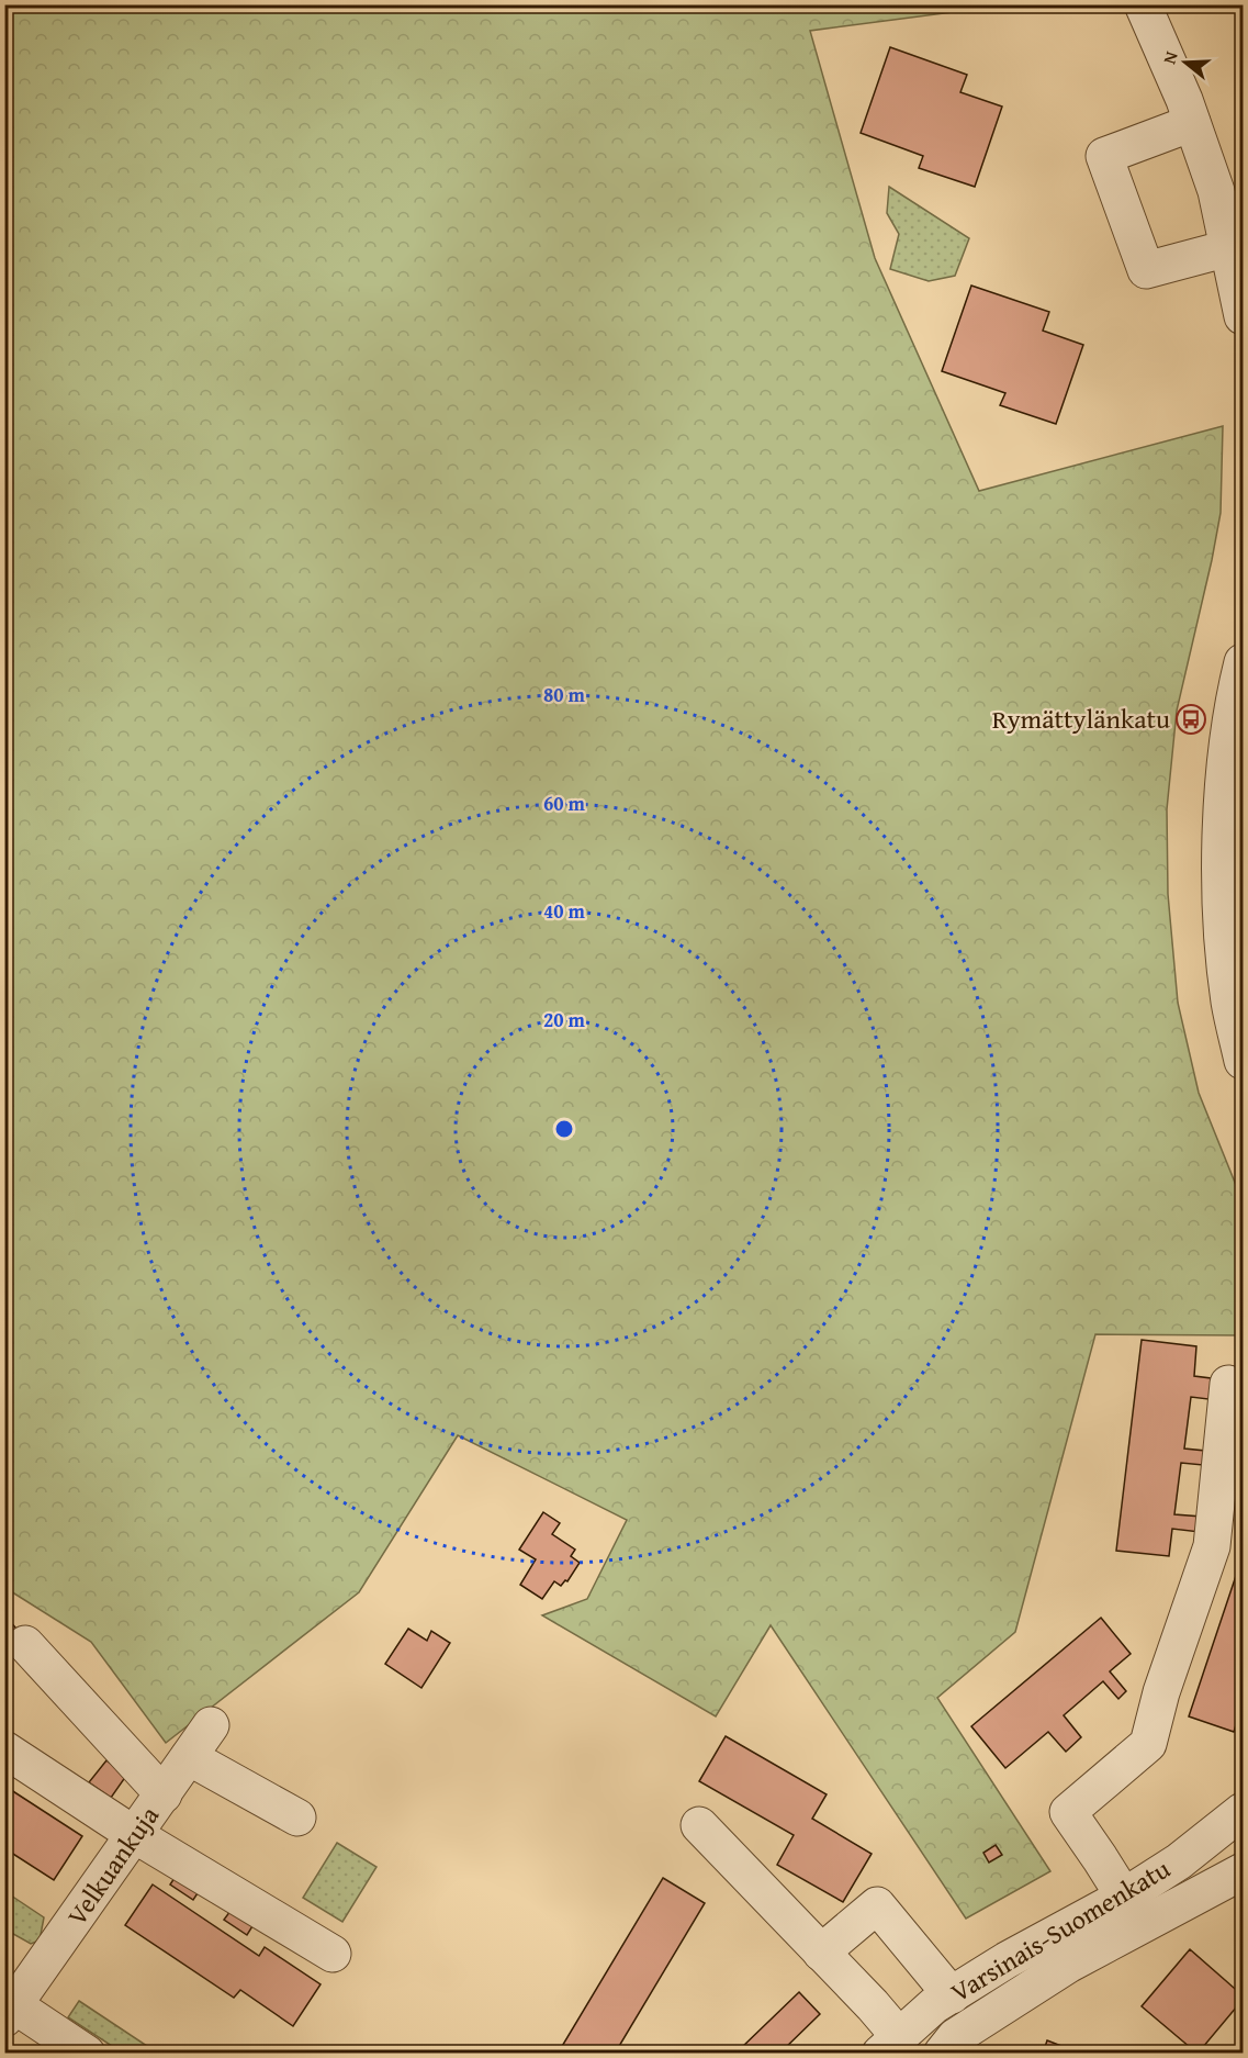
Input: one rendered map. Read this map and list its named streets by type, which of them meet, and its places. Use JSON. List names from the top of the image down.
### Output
{
  "streets": {
    "street": ["Velkuankuja", "Varsinais-Suomenkatu"]
  },
  "places": {
    "bus stop": ["Rymättylänkatu"]
  },
  "north": "left",
  "rings": [
    "80 m",
    "60 m",
    "40 m",
    "20 m"
  ]
}
